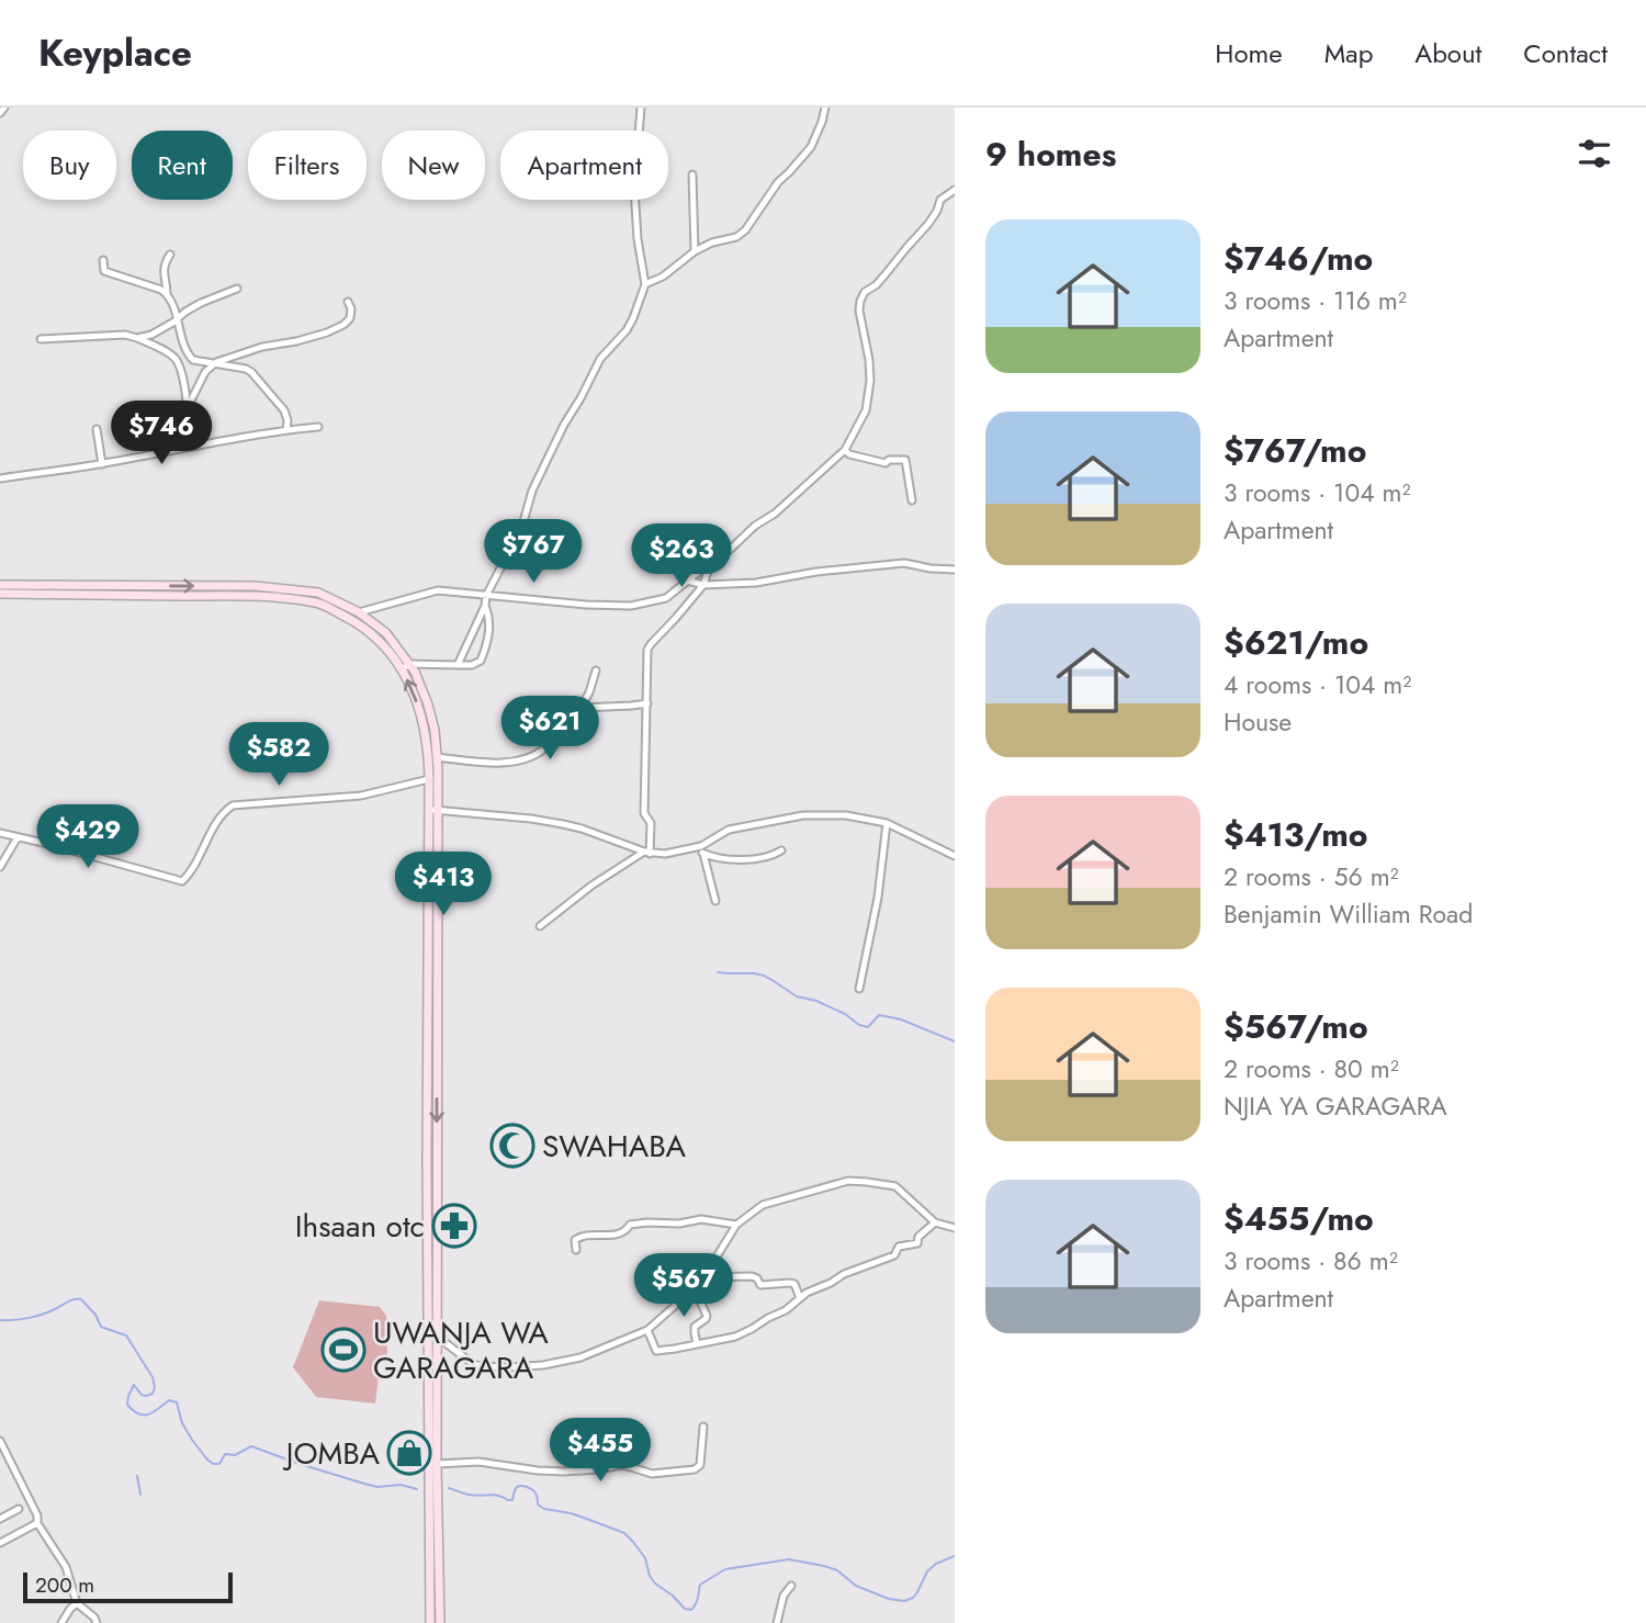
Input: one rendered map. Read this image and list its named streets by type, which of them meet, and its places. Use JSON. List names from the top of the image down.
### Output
{
  "places": {
    "mosque": ["SWAHABA"],
    "pharmacy": ["Ihsaan otc"],
    "sports": ["UWANJA WA GARAGARA"],
    "shop": ["JOMBA"]
  },
  "scale_bar": "200 m",
  "page": {
    "header": "Keyplace",
    "nav": [
      "Home",
      "Map",
      "About",
      "Contact"
    ],
    "heading": "9 homes",
    "chip": [
      "Buy",
      "Rent",
      "Filters",
      "New",
      "Apartment"
    ],
    "list": [
      {
        "name": "$746/mo",
        "note": "3 rooms · 116 m² · Apartment"
      },
      {
        "name": "$767/mo",
        "note": "3 rooms · 104 m² · Apartment"
      },
      {
        "name": "$621/mo",
        "note": "4 rooms · 104 m² · House"
      },
      {
        "name": "$413/mo",
        "note": "2 rooms · 56 m² · Benjamin William Road"
      },
      {
        "name": "$567/mo",
        "note": "2 rooms · 80 m² · NJIA YA GARAGARA"
      },
      {
        "name": "$455/mo",
        "note": "3 rooms · 86 m² · Apartment"
      }
    ],
    "price": [
      "$746",
      "$767",
      "$263",
      "$621",
      "$582",
      "$429",
      "$413",
      "$567",
      "$455"
    ],
    "scale": "200 m"
  }
}
